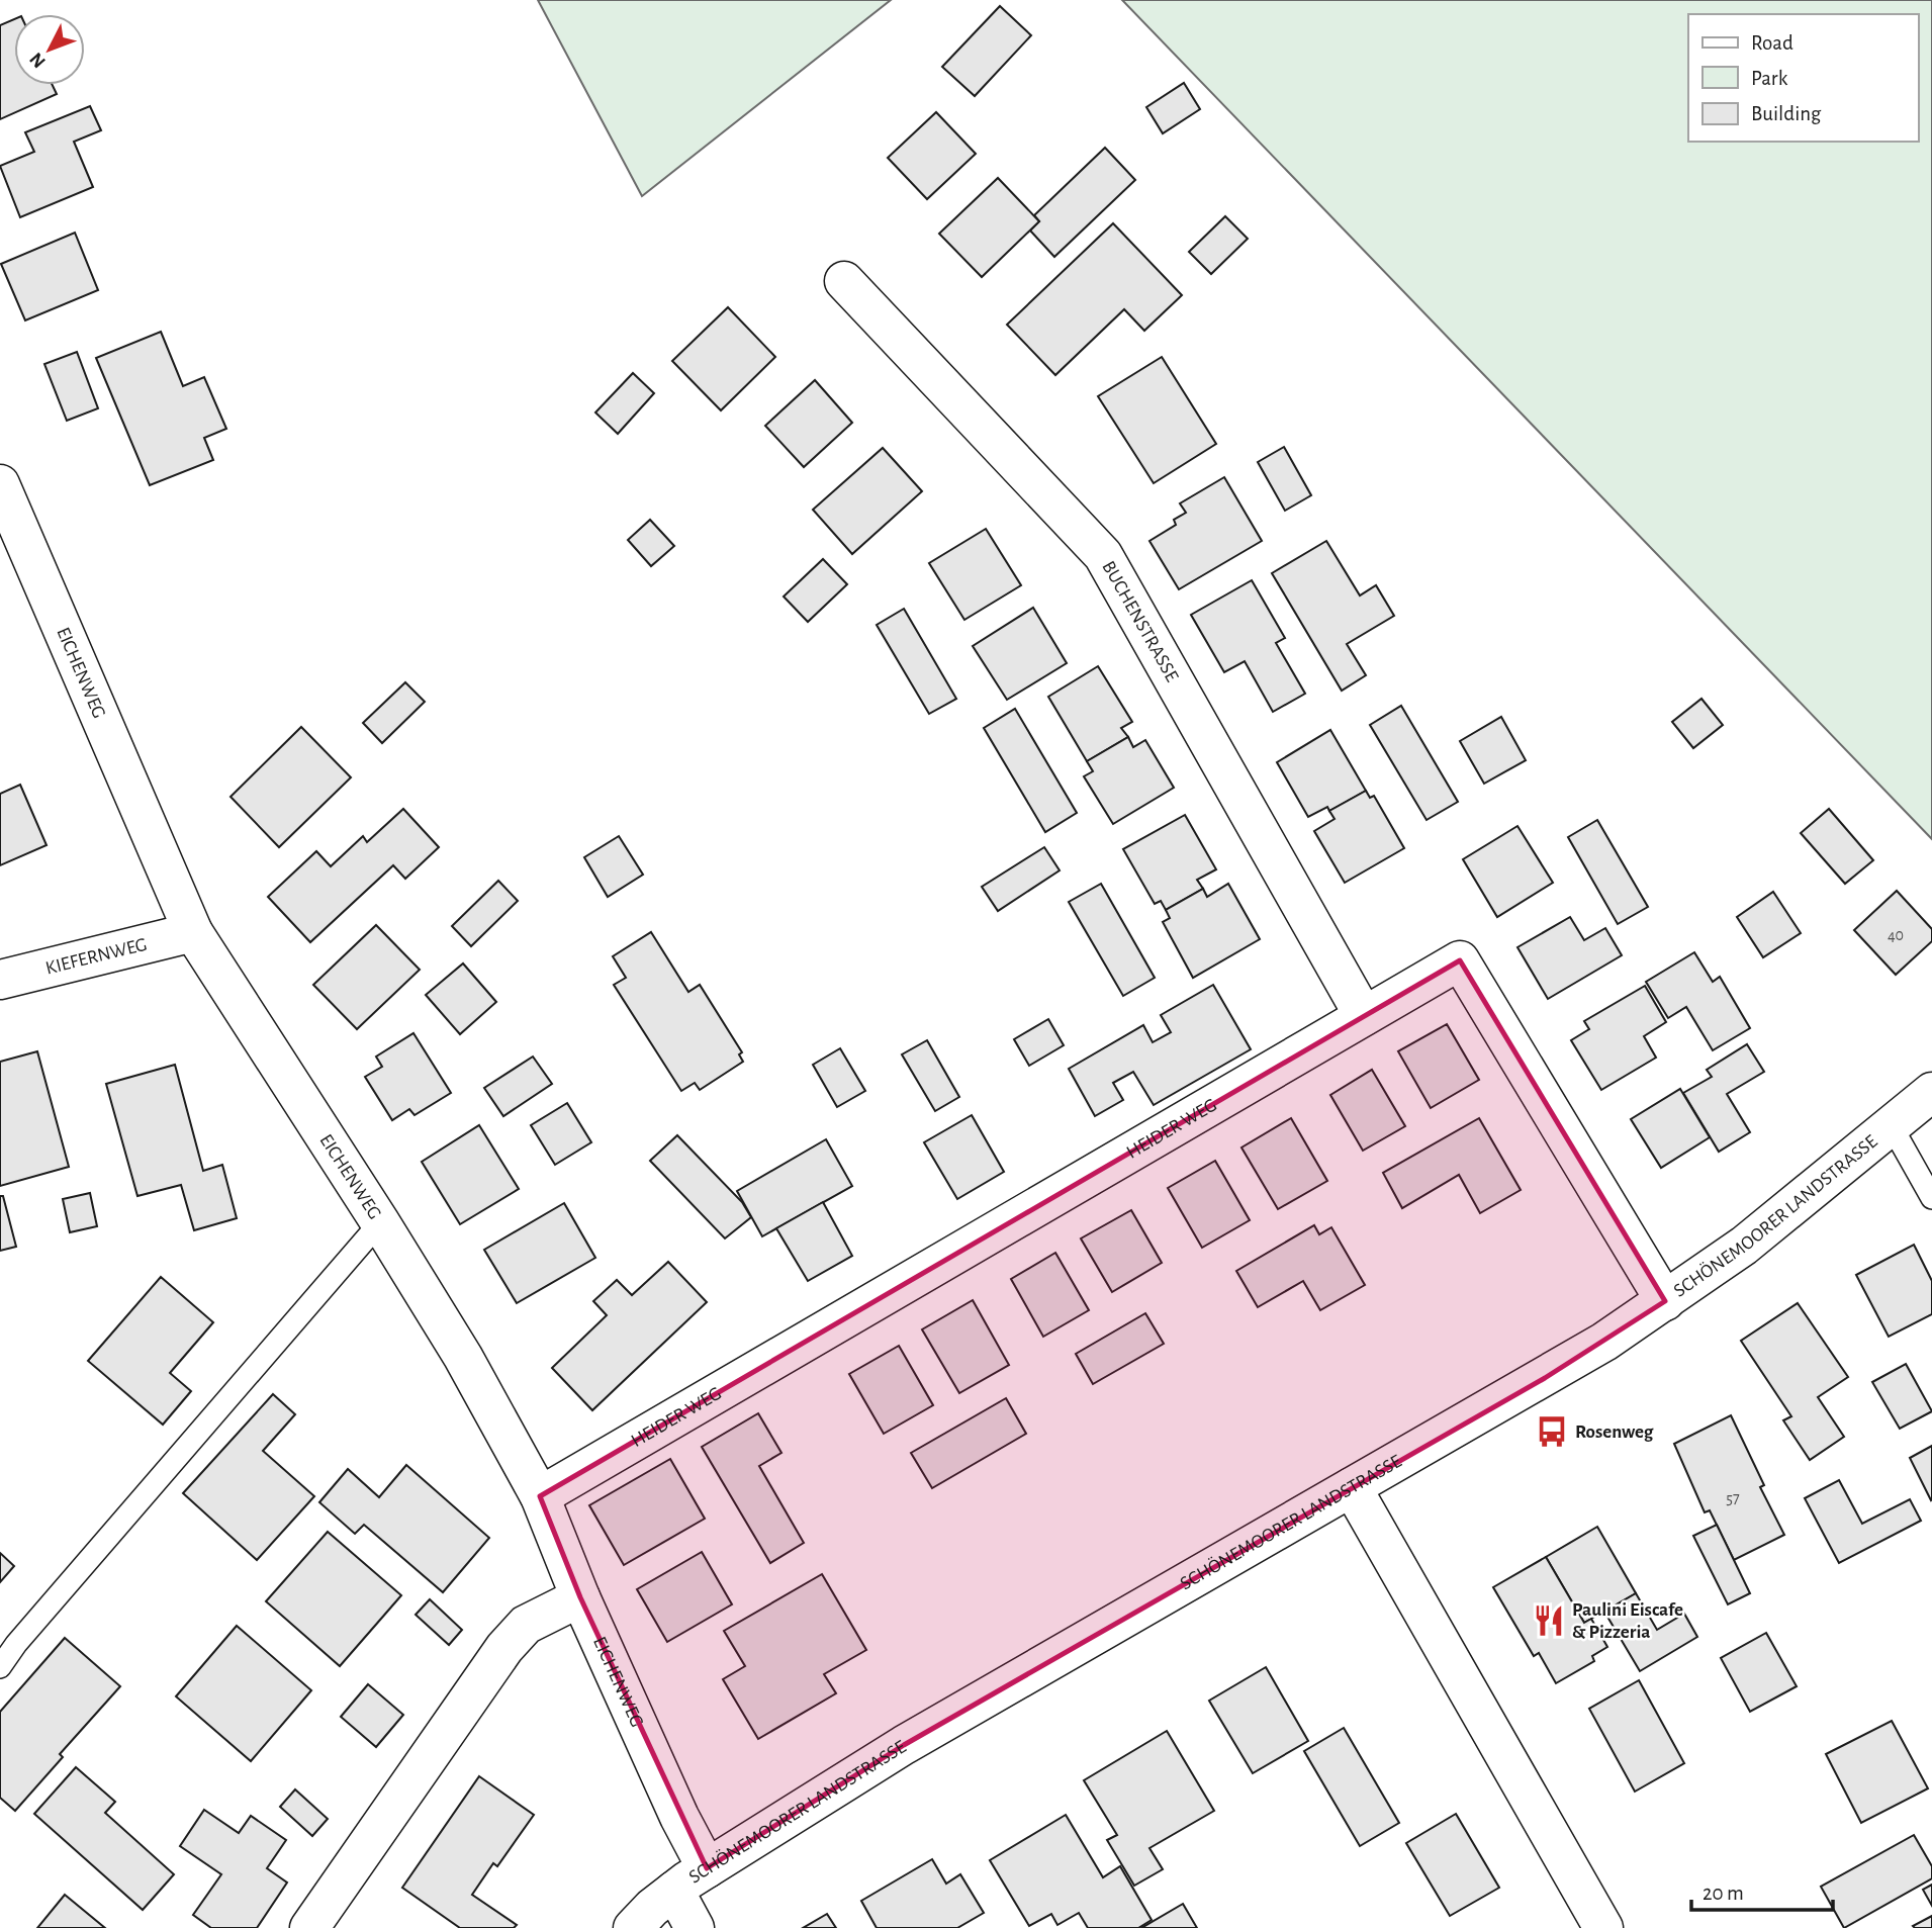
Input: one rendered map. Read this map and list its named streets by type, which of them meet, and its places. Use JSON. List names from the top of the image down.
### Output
{
  "streets": {
    "street": [
      "BUCHENSTRASSE",
      "EICHENWEG",
      "KIEFERNWEG",
      "HEIDER WEG",
      "SCHÖNEMOORER LANDSTRASSE"
    ]
  },
  "crossings": [
    ["BUCHENSTRASSE", "HEIDER WEG"],
    ["EICHENWEG", "KIEFERNWEG"],
    ["EICHENWEG", "HEIDER WEG"],
    ["EICHENWEG", "SCHÖNEMOORER LANDSTRASSE"],
    ["HEIDER WEG", "SCHÖNEMOORER LANDSTRASSE"]
  ],
  "places": {
    "bus stop": ["Rosenweg"],
    "restaurant": ["Paulini Eiscafe & Pizzeria"]
  },
  "house_numbers": ["40", "57"],
  "legend": ["Road", "Park", "Building"],
  "scale_bar": "20 m",
  "north": "bottom left"
}
